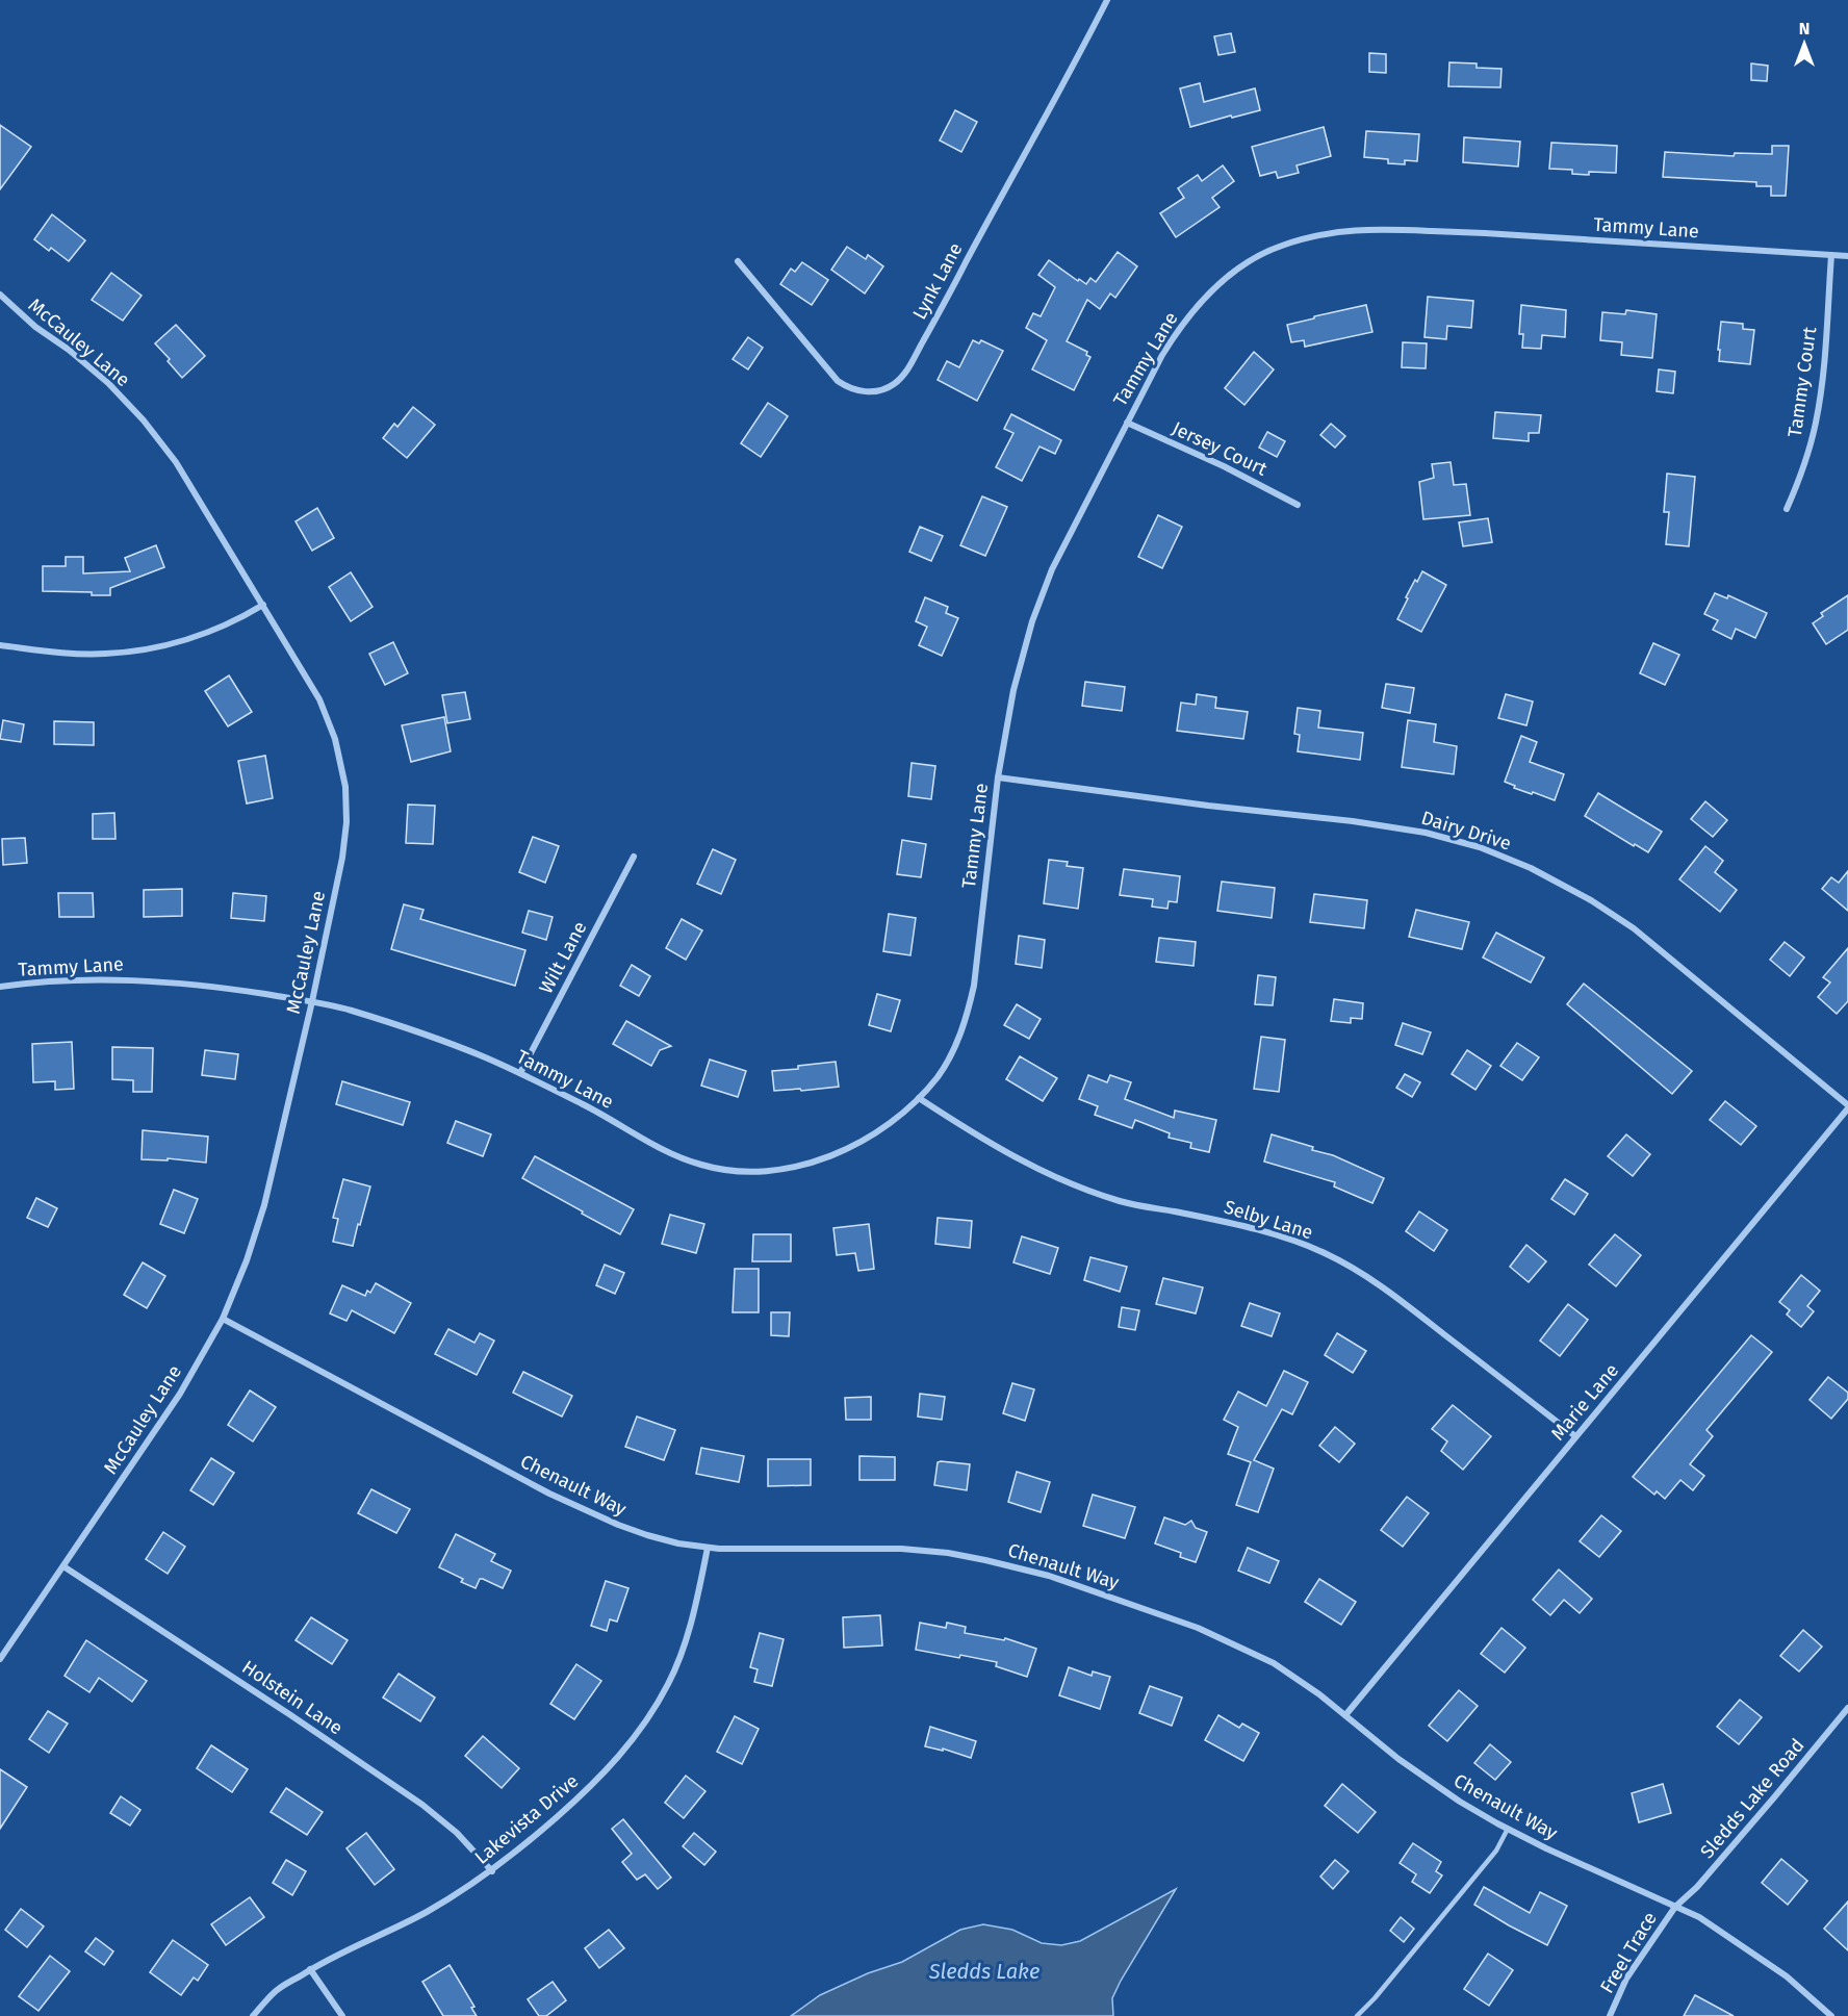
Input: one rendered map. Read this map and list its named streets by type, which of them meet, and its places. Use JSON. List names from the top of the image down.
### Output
{
  "streets": {
    "street": [
      "Tammy Lane",
      "Lynk Lane",
      "McCauley Lane",
      "Tammy Court",
      "Jersey Court",
      "Dairy Drive",
      "Wilt Lane",
      "Selby Lane",
      "Marie Lane",
      "Chenault Way",
      "Holstein Lane",
      "Sledds Lake Road",
      "Lakevista Drive",
      "Freel Trace"
    ]
  },
  "crossings": [
    ["Tammy Lane", "McCauley Lane"],
    ["Tammy Lane", "Tammy Court"],
    ["Tammy Lane", "Jersey Court"],
    ["Tammy Lane", "Dairy Drive"],
    ["Tammy Lane", "Wilt Lane"],
    ["Tammy Lane", "Selby Lane"],
    ["McCauley Lane", "Chenault Way"],
    ["McCauley Lane", "Holstein Lane"],
    ["Dairy Drive", "Marie Lane"],
    ["Selby Lane", "Marie Lane"],
    ["Marie Lane", "Chenault Way"],
    ["Chenault Way", "Sledds Lake Road"],
    ["Chenault Way", "Lakevista Drive"],
    ["Chenault Way", "Freel Trace"],
    ["Holstein Lane", "Lakevista Drive"],
    ["Sledds Lake Road", "Freel Trace"]
  ],
  "water": ["Sledds Lake"],
  "north": "top"
}
